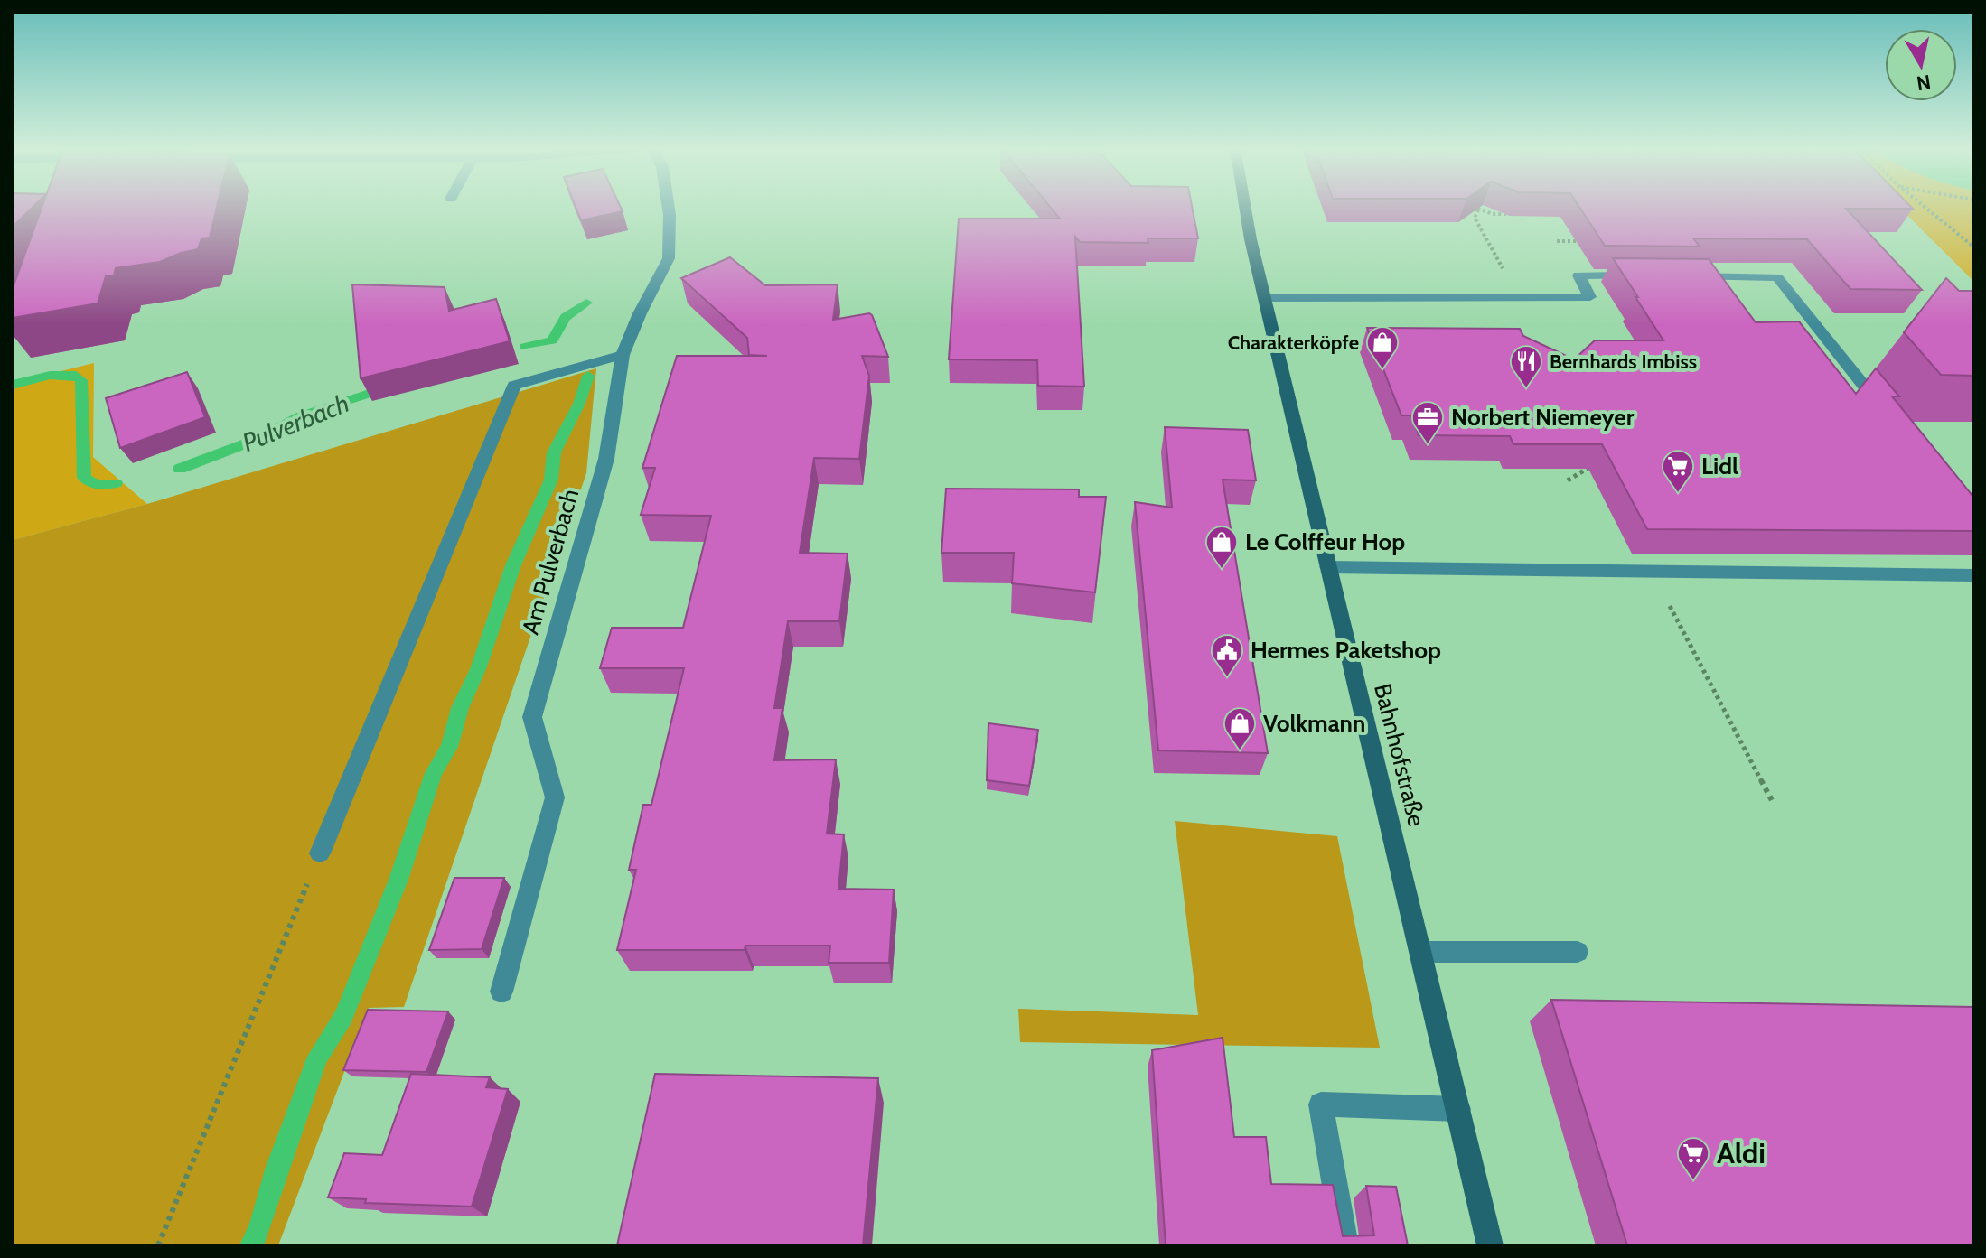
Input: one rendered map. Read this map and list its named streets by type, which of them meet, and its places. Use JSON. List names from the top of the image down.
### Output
{
  "streets": {
    "street": ["Am Pulverbach", "Bahnhofstraße"]
  },
  "water": ["Pulverbach"],
  "places": {
    "shop": ["Charakterköpfe", "Le Colffeur Hop", "Volkmann"],
    "restaurant": ["Bernhards Imbiss"],
    "office": ["Norbert Niemeyer"],
    "supermarket": ["Lidl", "Aldi"],
    "public building": ["Hermes Paketshop"]
  },
  "north": "bottom"
}
